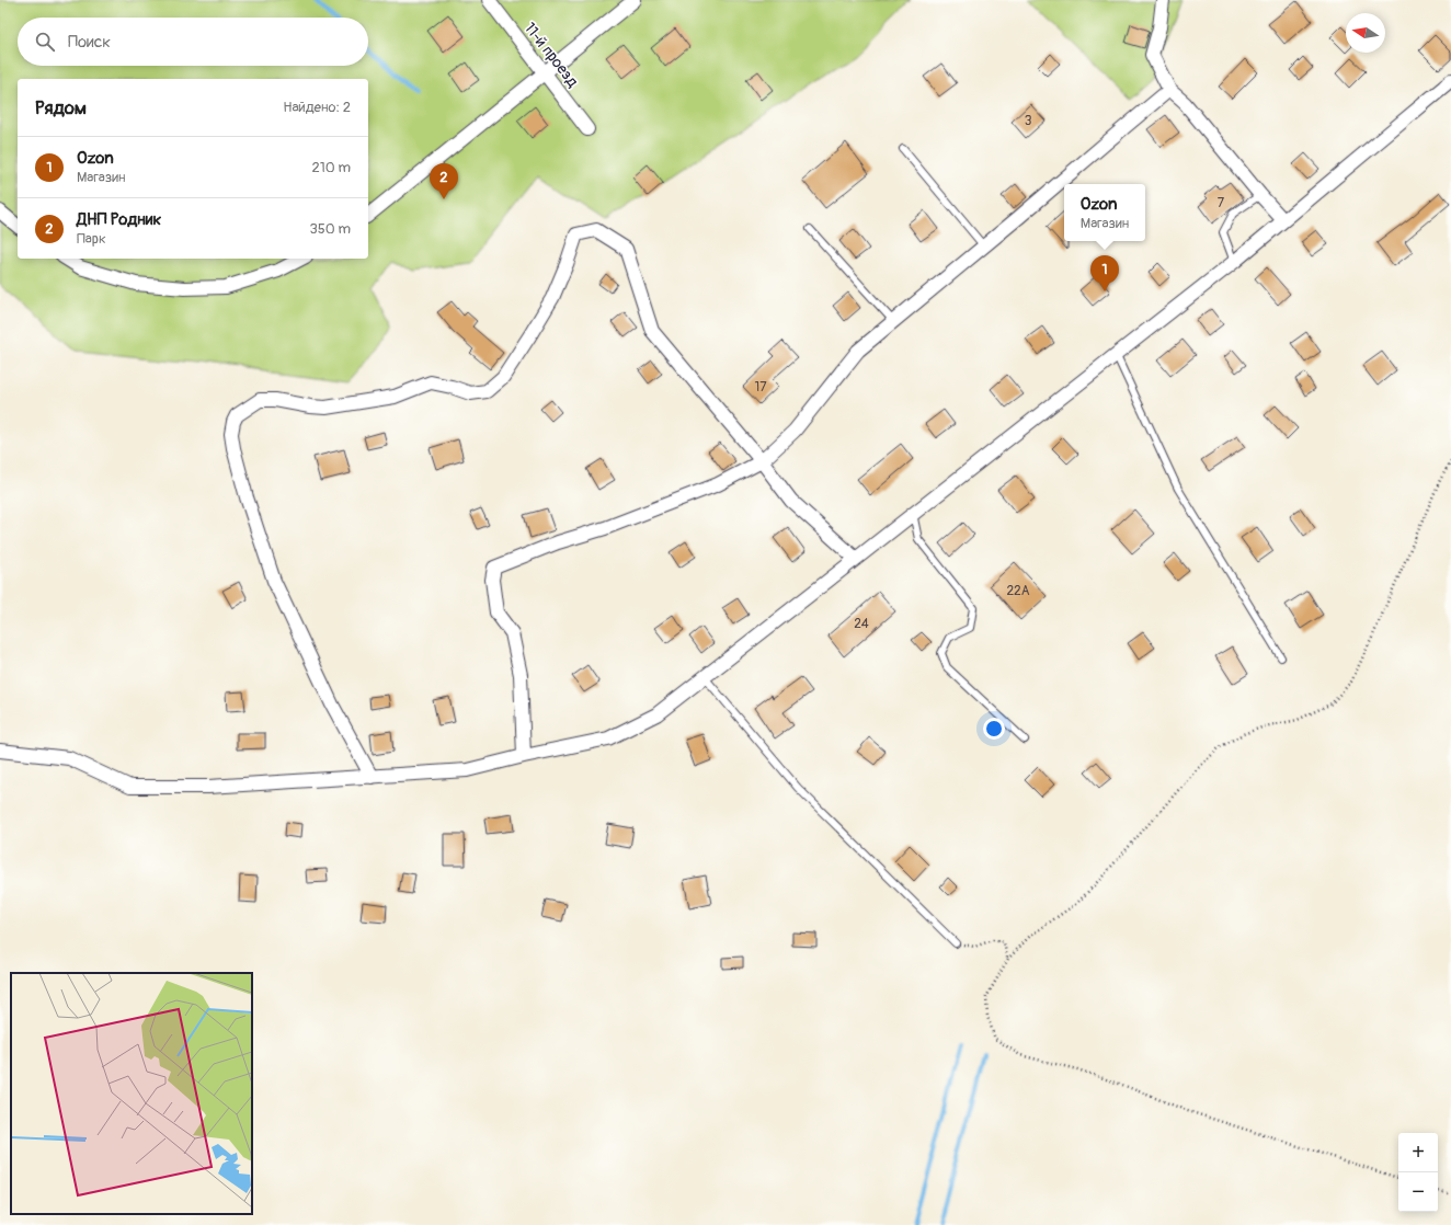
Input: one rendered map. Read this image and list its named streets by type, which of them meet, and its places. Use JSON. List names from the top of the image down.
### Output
{
  "streets": {
    "street": ["11-й проезд"]
  },
  "house_numbers": [
    "3",
    "7",
    "17",
    "22А",
    "24"
  ],
  "north": "left",
  "page": {
    "search": "Поиск",
    "heading": ["Рядом", "Найдено: 2"],
    "list": [
      {
        "mark": "1",
        "name": "Ozon",
        "note": "Магазин",
        "value": "210 m"
      },
      {
        "mark": "2",
        "name": "ДНП Родник",
        "note": "Парк",
        "value": "350 m"
      }
    ],
    "pins": ["2", "1"],
    "popup": ["Ozon", "Магазин"],
    "map_buttons": ["+", "−"]
  }
}
